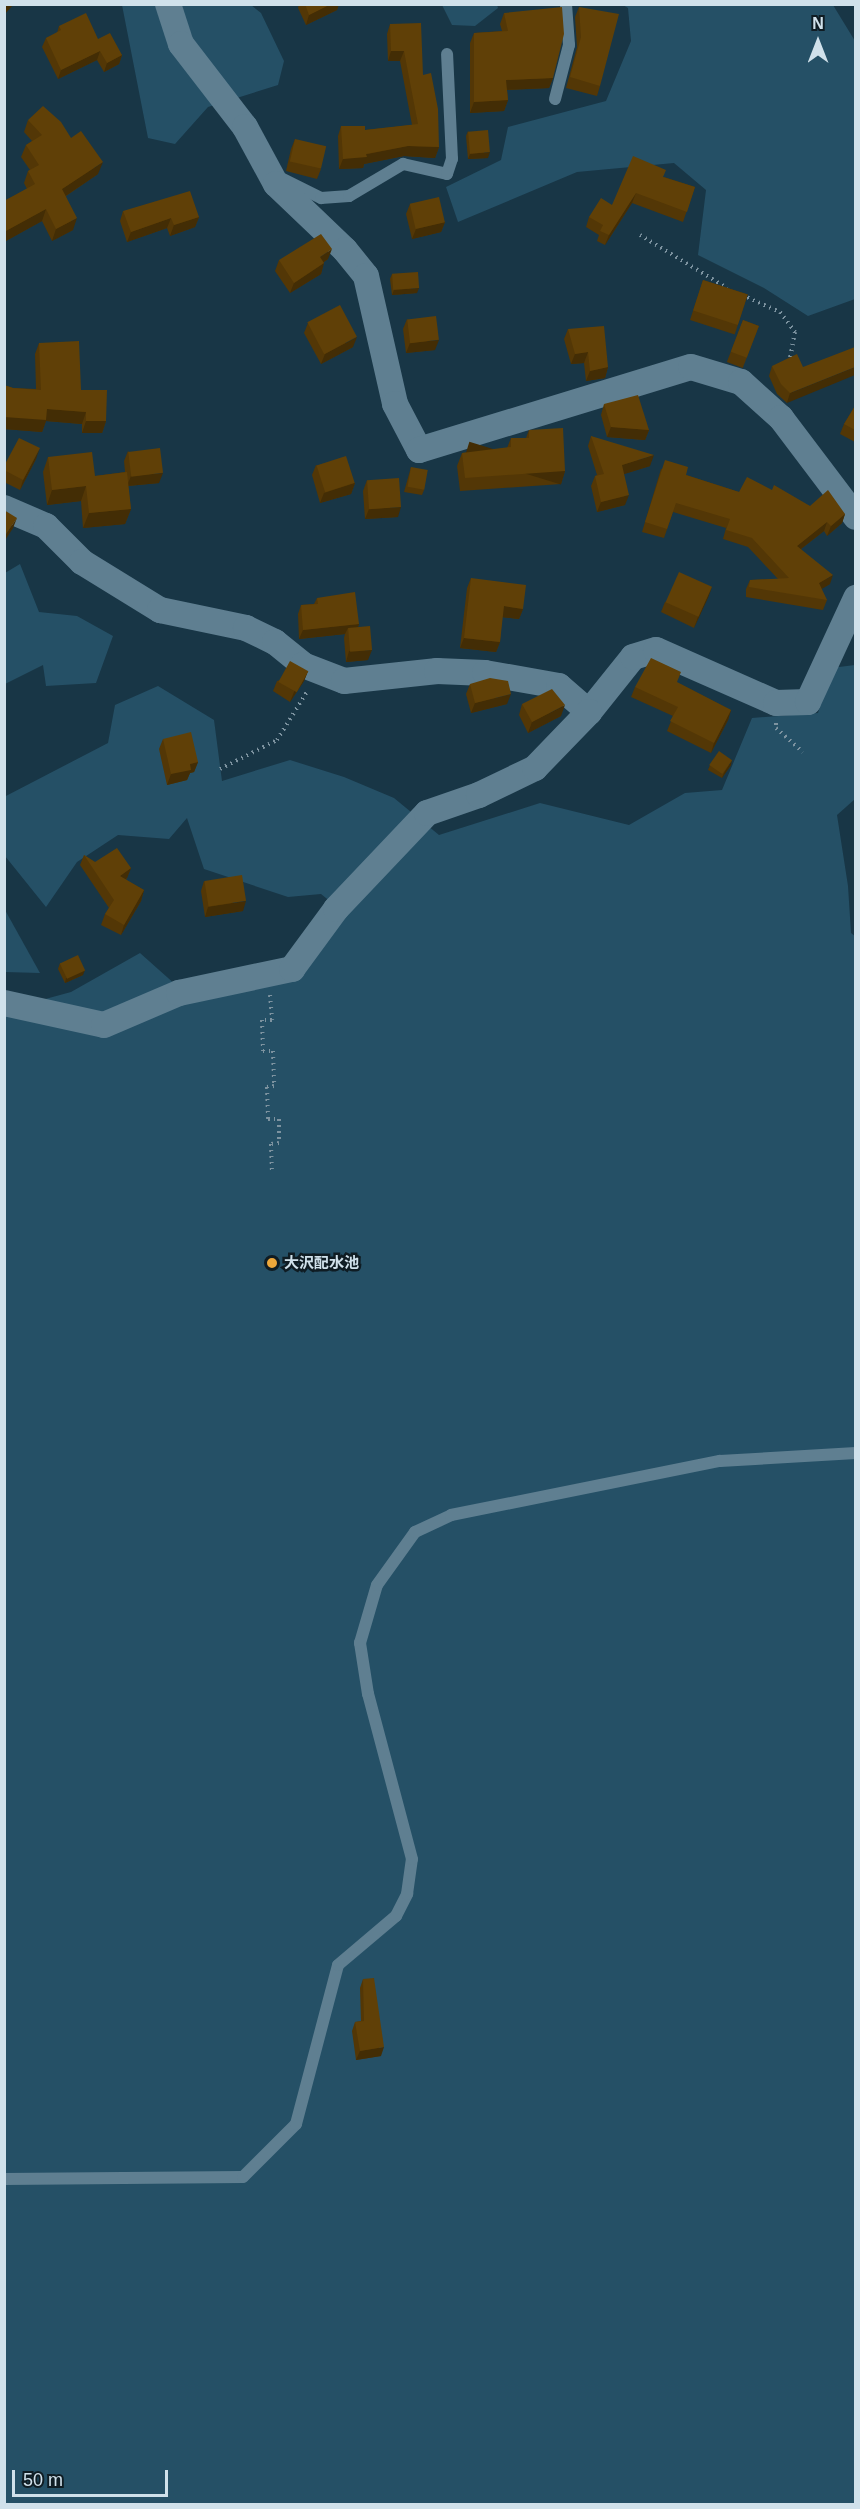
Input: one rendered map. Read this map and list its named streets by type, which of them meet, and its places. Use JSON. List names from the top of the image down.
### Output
{
  "places": ["大沢配水池"],
  "scale_bar": "50 m",
  "north": "top"
}
